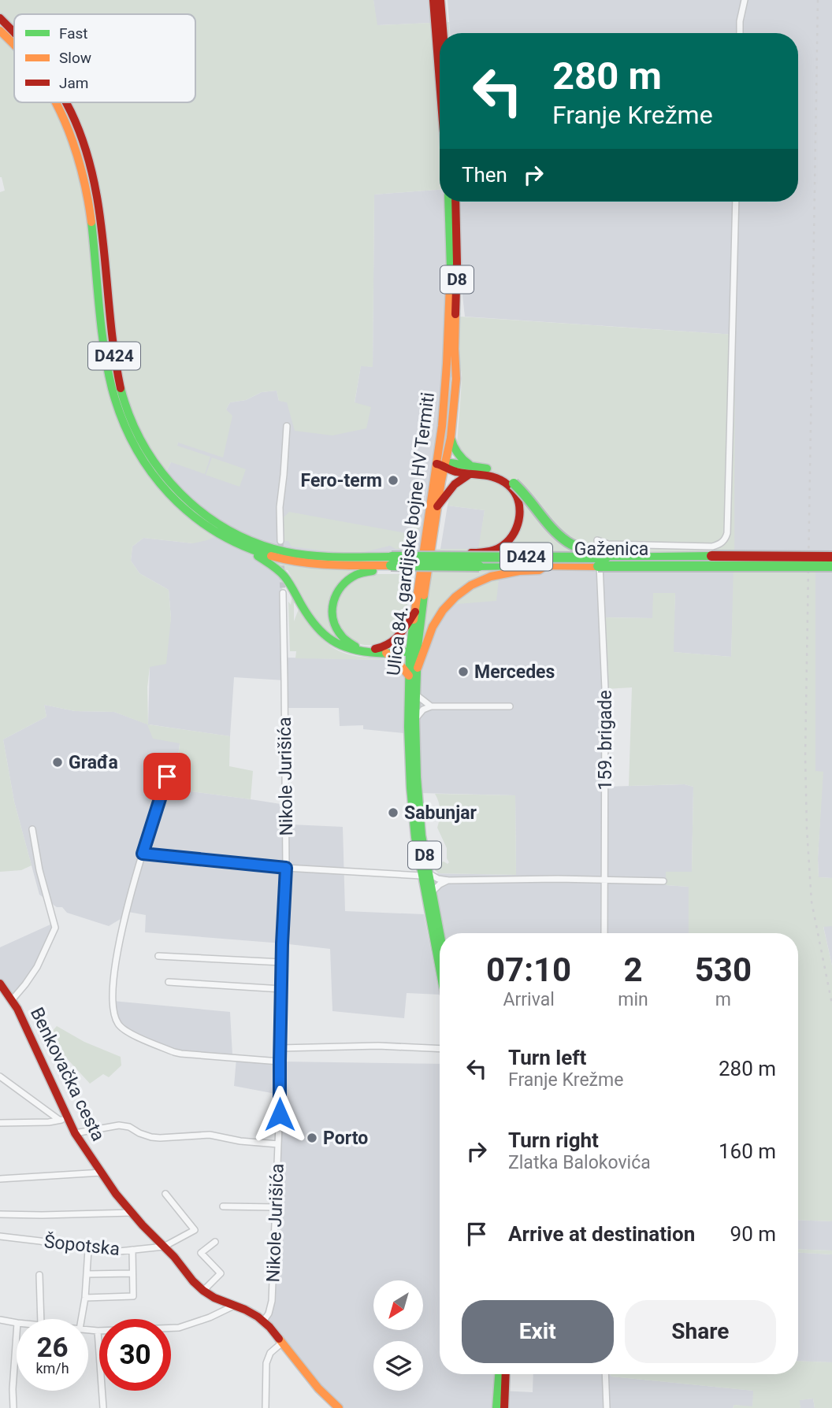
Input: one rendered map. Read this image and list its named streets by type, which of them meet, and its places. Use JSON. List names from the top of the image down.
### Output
{
  "streets": {
    "main road": [
      "D8",
      "D424",
      "Ulica 84. gardijske bojne HV Termiti",
      "Gaženica",
      "Benkovačka cesta"
    ],
    "street": ["159. brigade", "Nikole Jurišića", "Šopotska"]
  },
  "crossings": [
    ["D424", "Gaženica"],
    ["Nikole Jurišića", "Benkovačka cesta"],
    ["Benkovačka cesta", "Šopotska"]
  ],
  "places": [
    "Fero-term",
    "Mercedes",
    "Građa",
    "Sabunjar",
    "Porto"
  ],
  "legend": ["Fast", "Slow", "Jam"],
  "north": "bottom left",
  "page": {
    "turn": ["280 m", "Franje Krežme"],
    "then": "Then",
    "eta": [
      "07:10",
      "Arrival",
      "2",
      "min",
      "530",
      "m"
    ],
    "list": [
      {
        "name": "Turn left",
        "note": "Franje Krežme",
        "value": "280 m"
      },
      {
        "name": "Turn right",
        "note": "Zlatka Balokovića",
        "value": "160 m"
      },
      {
        "name": "Arrive at destination",
        "value": "90 m"
      }
    ],
    "buttons": ["Exit", "Share"],
    "speed": "26 km/h",
    "limit": "30"
  }
}
